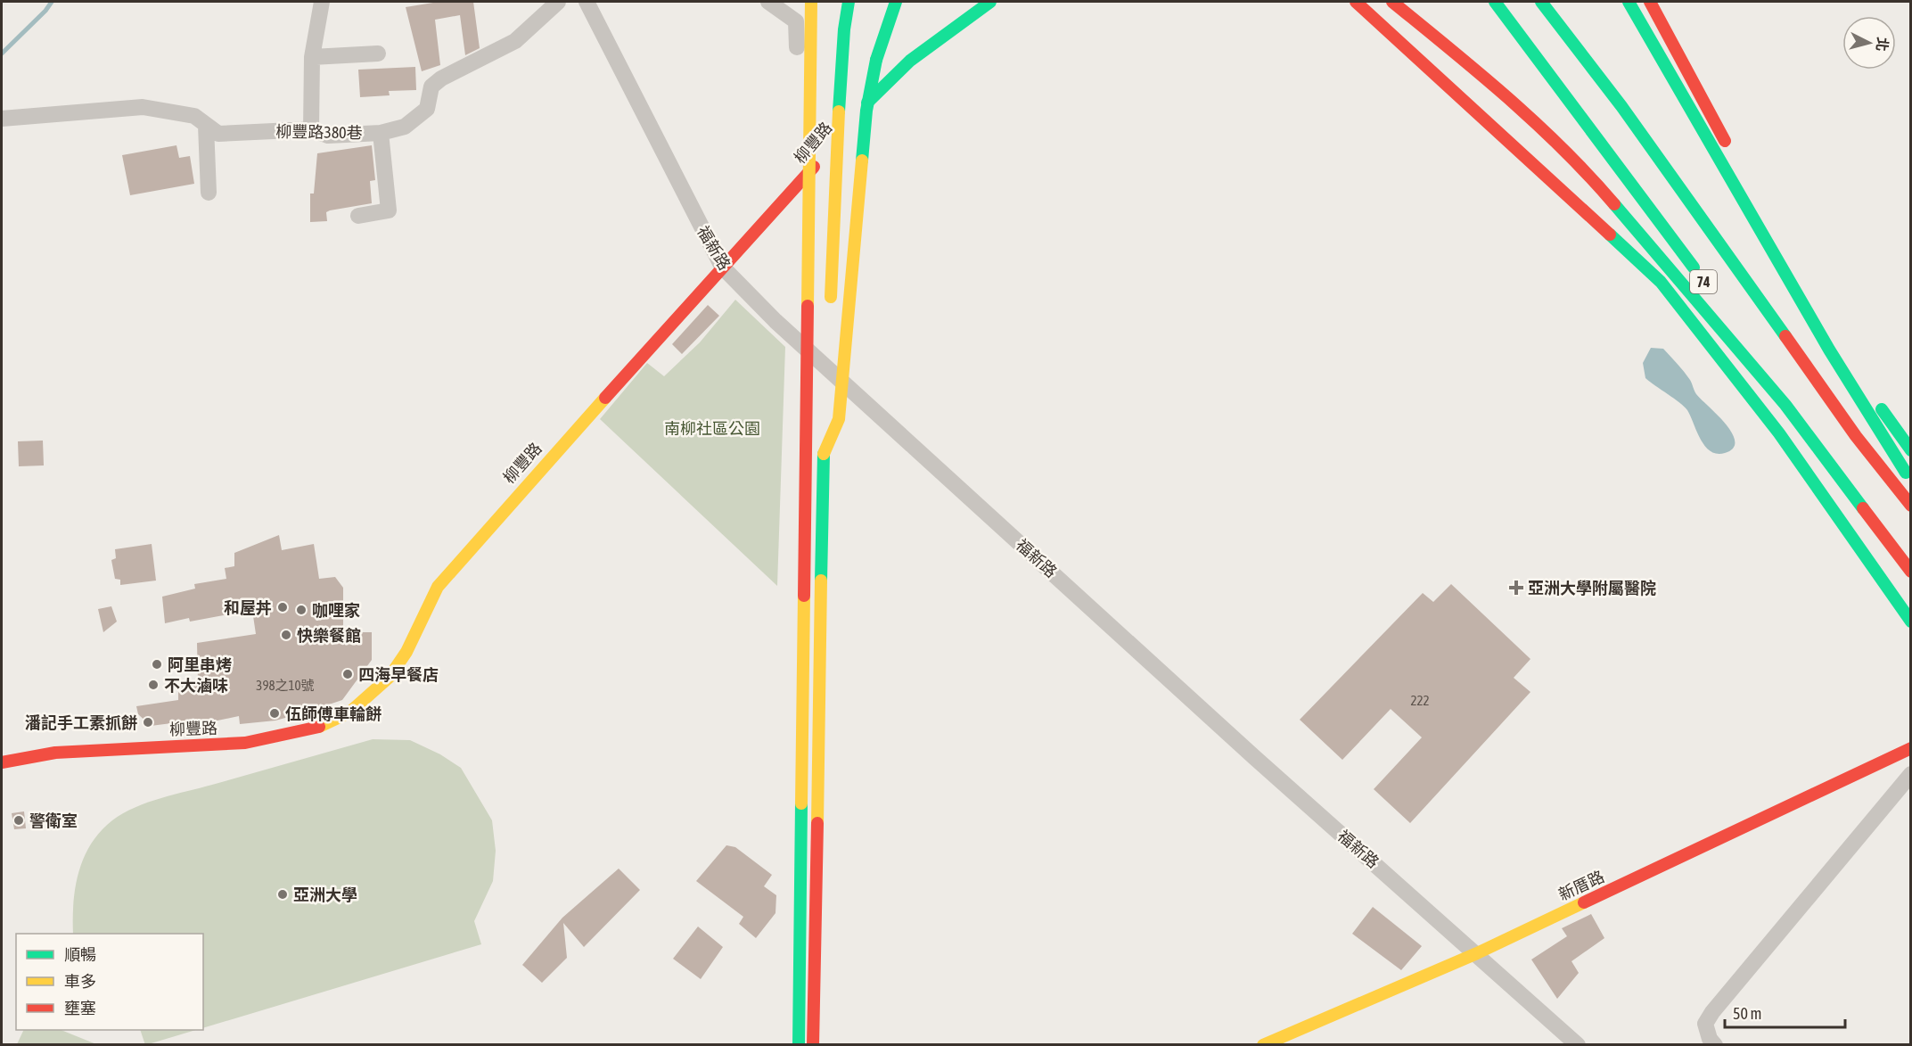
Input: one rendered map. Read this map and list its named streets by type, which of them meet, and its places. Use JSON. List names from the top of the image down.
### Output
{
  "streets": {
    "main road": ["柳豐路", "74", "新厝路"],
    "street": ["柳豐路380巷", "福新路"]
  },
  "crossings": [
    ["柳豐路", "福新路"],
    ["福新路", "新厝路"]
  ],
  "parks": ["南柳社區公園"],
  "places": {
    "health": ["亞洲大學附屬醫院"],
    "other": [
      "和屋丼",
      "咖哩家",
      "快樂餐館",
      "阿里串烤",
      "四海早餐店",
      "不大滷味",
      "伍師傅車輪餅",
      "潘記手工素抓餅",
      "警衛室",
      "亞洲大學"
    ]
  },
  "house_numbers": ["398之10號", "222"],
  "legend": ["順暢", "車多", "壅塞"],
  "scale_bar": "50 m",
  "north": "right"
}
